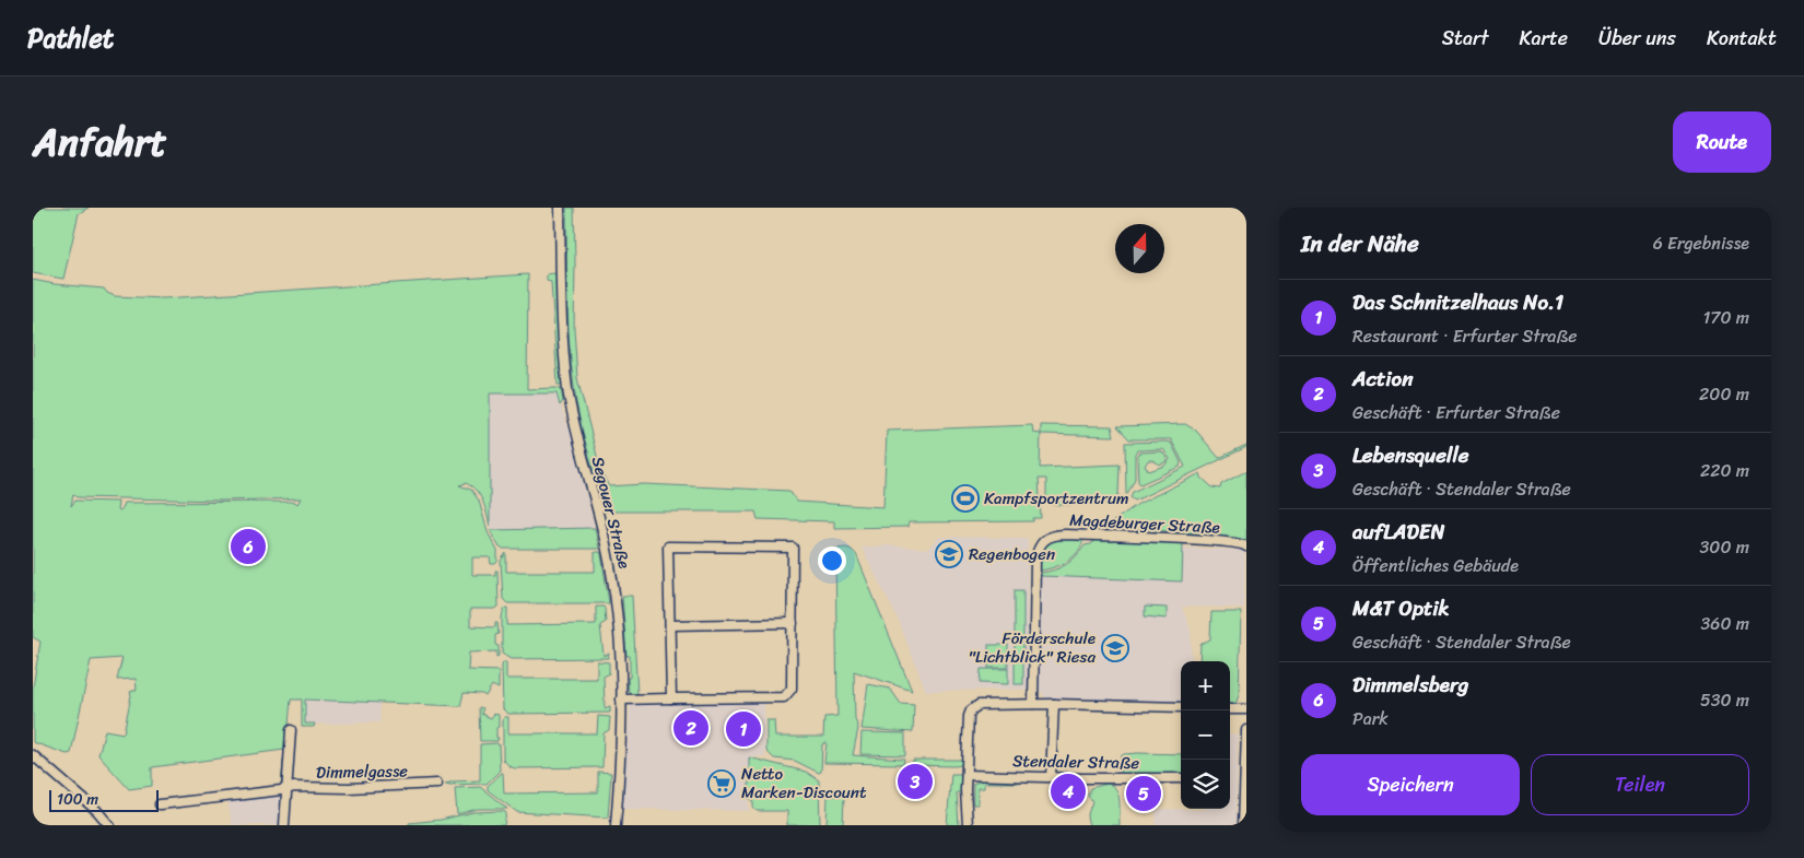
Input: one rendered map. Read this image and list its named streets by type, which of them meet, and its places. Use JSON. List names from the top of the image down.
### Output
{
  "streets": {
    "street": [
      "Segouer Straße",
      "Magdeburger Straße",
      "Stendaler Straße",
      "Dimmelgasse"
    ]
  },
  "places": {
    "sports": ["Kampfsportzentrum"],
    "school or university": ["Regenbogen", "Förderschule \"Lichtblick\" Riesa"],
    "supermarket": ["Netto Marken-Discount"]
  },
  "scale_bar": "100 m",
  "north": "top",
  "page": {
    "header": "Pathlet",
    "nav": [
      "Start",
      "Karte",
      "Über uns",
      "Kontakt"
    ],
    "title": "Anfahrt",
    "buttons": [
      "Route",
      ["Speichern", "Teilen"]
    ],
    "heading": ["In der Nähe", "6 Ergebnisse"],
    "list": [
      {
        "mark": "1",
        "name": "Das Schnitzelhaus No.1",
        "note": "Restaurant · Erfurter Straße",
        "value": "170 m"
      },
      {
        "mark": "2",
        "name": "Action",
        "note": "Geschäft · Erfurter Straße",
        "value": "200 m"
      },
      {
        "mark": "3",
        "name": "Lebensquelle",
        "note": "Geschäft · Stendaler Straße",
        "value": "220 m"
      },
      {
        "mark": "4",
        "name": "aufLADEN",
        "note": "Öffentliches Gebäude",
        "value": "300 m"
      },
      {
        "mark": "5",
        "name": "M&T Optik",
        "note": "Geschäft · Stendaler Straße",
        "value": "360 m"
      },
      {
        "mark": "6",
        "name": "Dimmelsberg",
        "note": "Park",
        "value": "530 m"
      }
    ],
    "pins": [
      "6",
      "2",
      "1",
      "3",
      "4",
      "5"
    ],
    "map_buttons": ["+", "−"],
    "scale": "100 m"
  }
}
